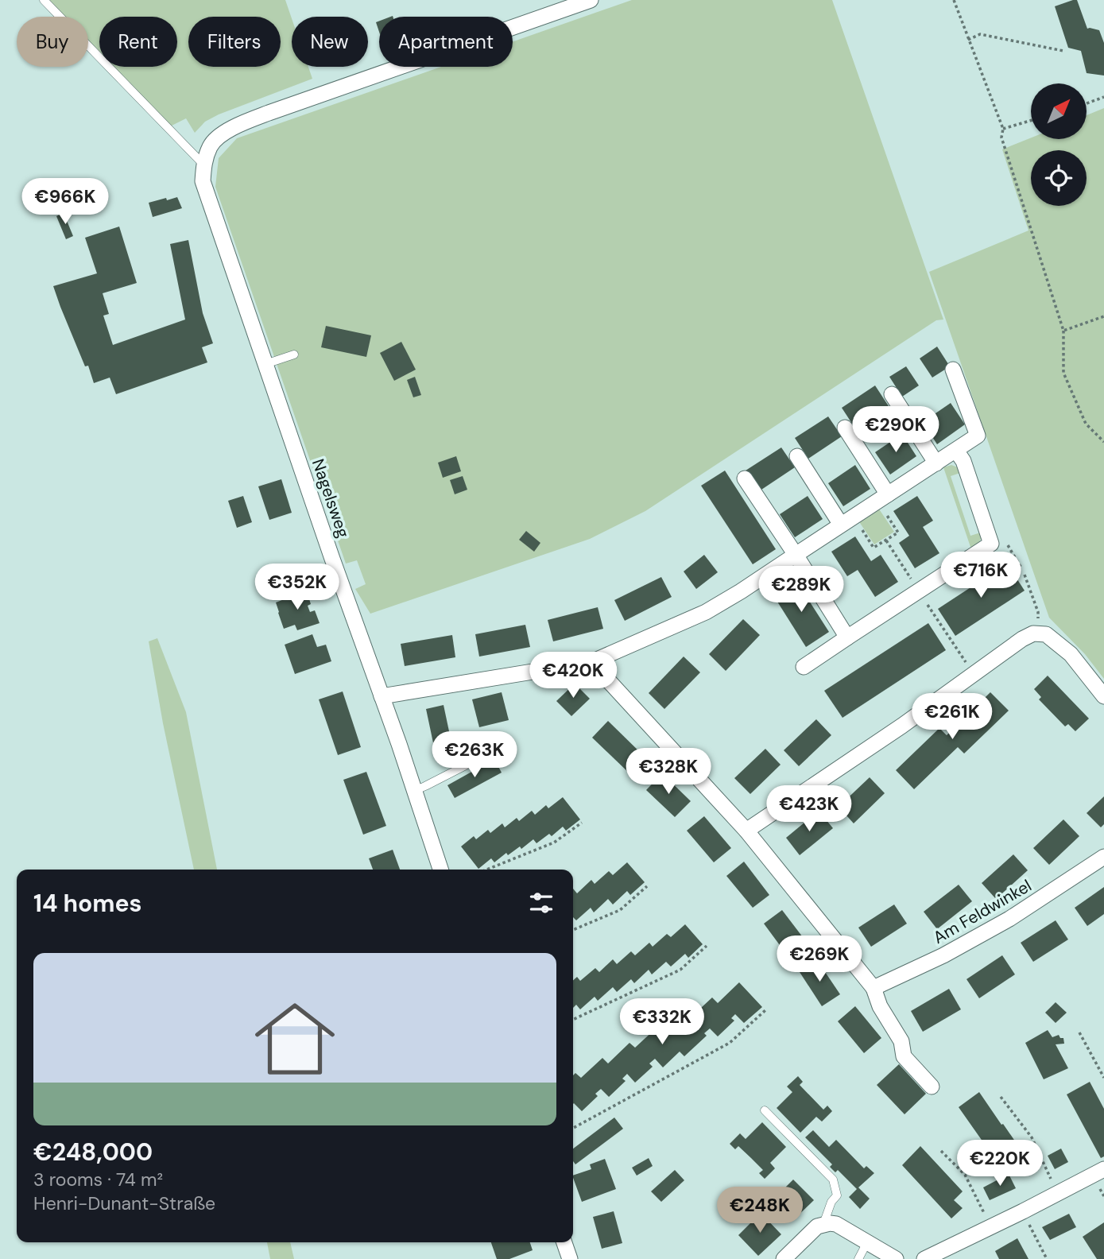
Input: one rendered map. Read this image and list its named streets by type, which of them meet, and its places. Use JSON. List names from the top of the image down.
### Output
{
  "streets": {
    "street": ["Nagelsweg", "Am Feldwinkel"]
  },
  "north": "top right",
  "page": {
    "chip": [
      "Buy",
      "Rent",
      "Filters",
      "New",
      "Apartment"
    ],
    "price": [
      "€966K",
      "€290K",
      "€716K",
      "€352K",
      "€289K",
      "€420K",
      "€261K",
      "€263K",
      "€328K",
      "€423K",
      "€269K",
      "€332K",
      "€220K",
      "€248K"
    ],
    "heading": "14 homes",
    "list": [
      {
        "name": "€248,000",
        "note": "3 rooms · 74 m² · Henri-Dunant-Straße"
      }
    ]
  }
}
